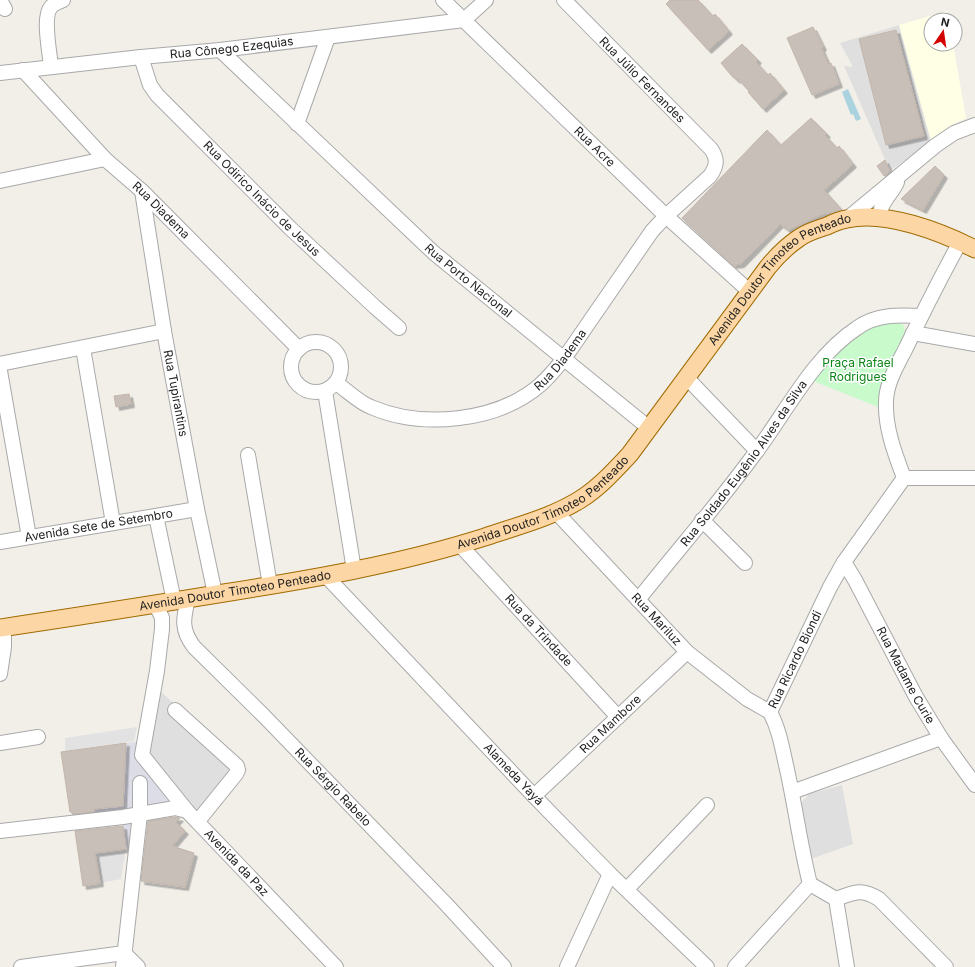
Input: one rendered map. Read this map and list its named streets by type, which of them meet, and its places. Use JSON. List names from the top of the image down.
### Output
{
  "streets": {
    "main road": ["Avenida Doutor Timoteo Penteado"],
    "street": [
      "Rua Cônego Ezequias",
      "Rua Júlio Fernandes",
      "Rua Acre",
      "Rua Odirico Inácio de Jesus",
      "Rua Diadema",
      "Rua Porto Nacional",
      "Rua Tupirantins",
      "Rua Soldado Eugênio Alves da Silva",
      "Avenida Sete de Setembro",
      "Rua Mariluz",
      "Rua da Trindade",
      "Rua Ricardo Biondi",
      "Rua Madame Curie",
      "Rua Mambore",
      "Alameda Yayá",
      "Rua Sérgio Rabelo",
      "Avenida da Paz"
    ]
  },
  "crossings": [
    ["Rua Cônego Ezequias", "Rua Acre"],
    ["Rua Cônego Ezequias", "Rua Odirico Inácio de Jesus"],
    ["Rua Cônego Ezequias", "Rua Diadema"],
    ["Rua Cônego Ezequias", "Rua Porto Nacional"],
    ["Rua Júlio Fernandes", "Rua Diadema"],
    ["Rua Acre", "Rua Diadema"],
    ["Rua Acre", "Avenida Doutor Timoteo Penteado"],
    ["Rua Diadema", "Rua Porto Nacional"],
    ["Rua Diadema", "Rua Tupirantins"],
    ["Rua Porto Nacional", "Avenida Doutor Timoteo Penteado"],
    ["Avenida Doutor Timoteo Penteado", "Rua Tupirantins"],
    ["Avenida Doutor Timoteo Penteado", "Rua Mariluz"],
    ["Avenida Doutor Timoteo Penteado", "Rua da Trindade"],
    ["Avenida Doutor Timoteo Penteado", "Alameda Yayá"],
    ["Avenida Doutor Timoteo Penteado", "Rua Sérgio Rabelo"],
    ["Rua Tupirantins", "Avenida Sete de Setembro"],
    ["Rua Soldado Eugênio Alves da Silva", "Rua Mariluz"],
    ["Rua Mariluz", "Rua Ricardo Biondi"],
    ["Rua Mariluz", "Rua Mambore"],
    ["Rua da Trindade", "Rua Mambore"],
    ["Rua Ricardo Biondi", "Rua Madame Curie"],
    ["Rua Mambore", "Alameda Yayá"]
  ],
  "parks": ["Praça Rafael Rodrigues"],
  "north": "top"
}
